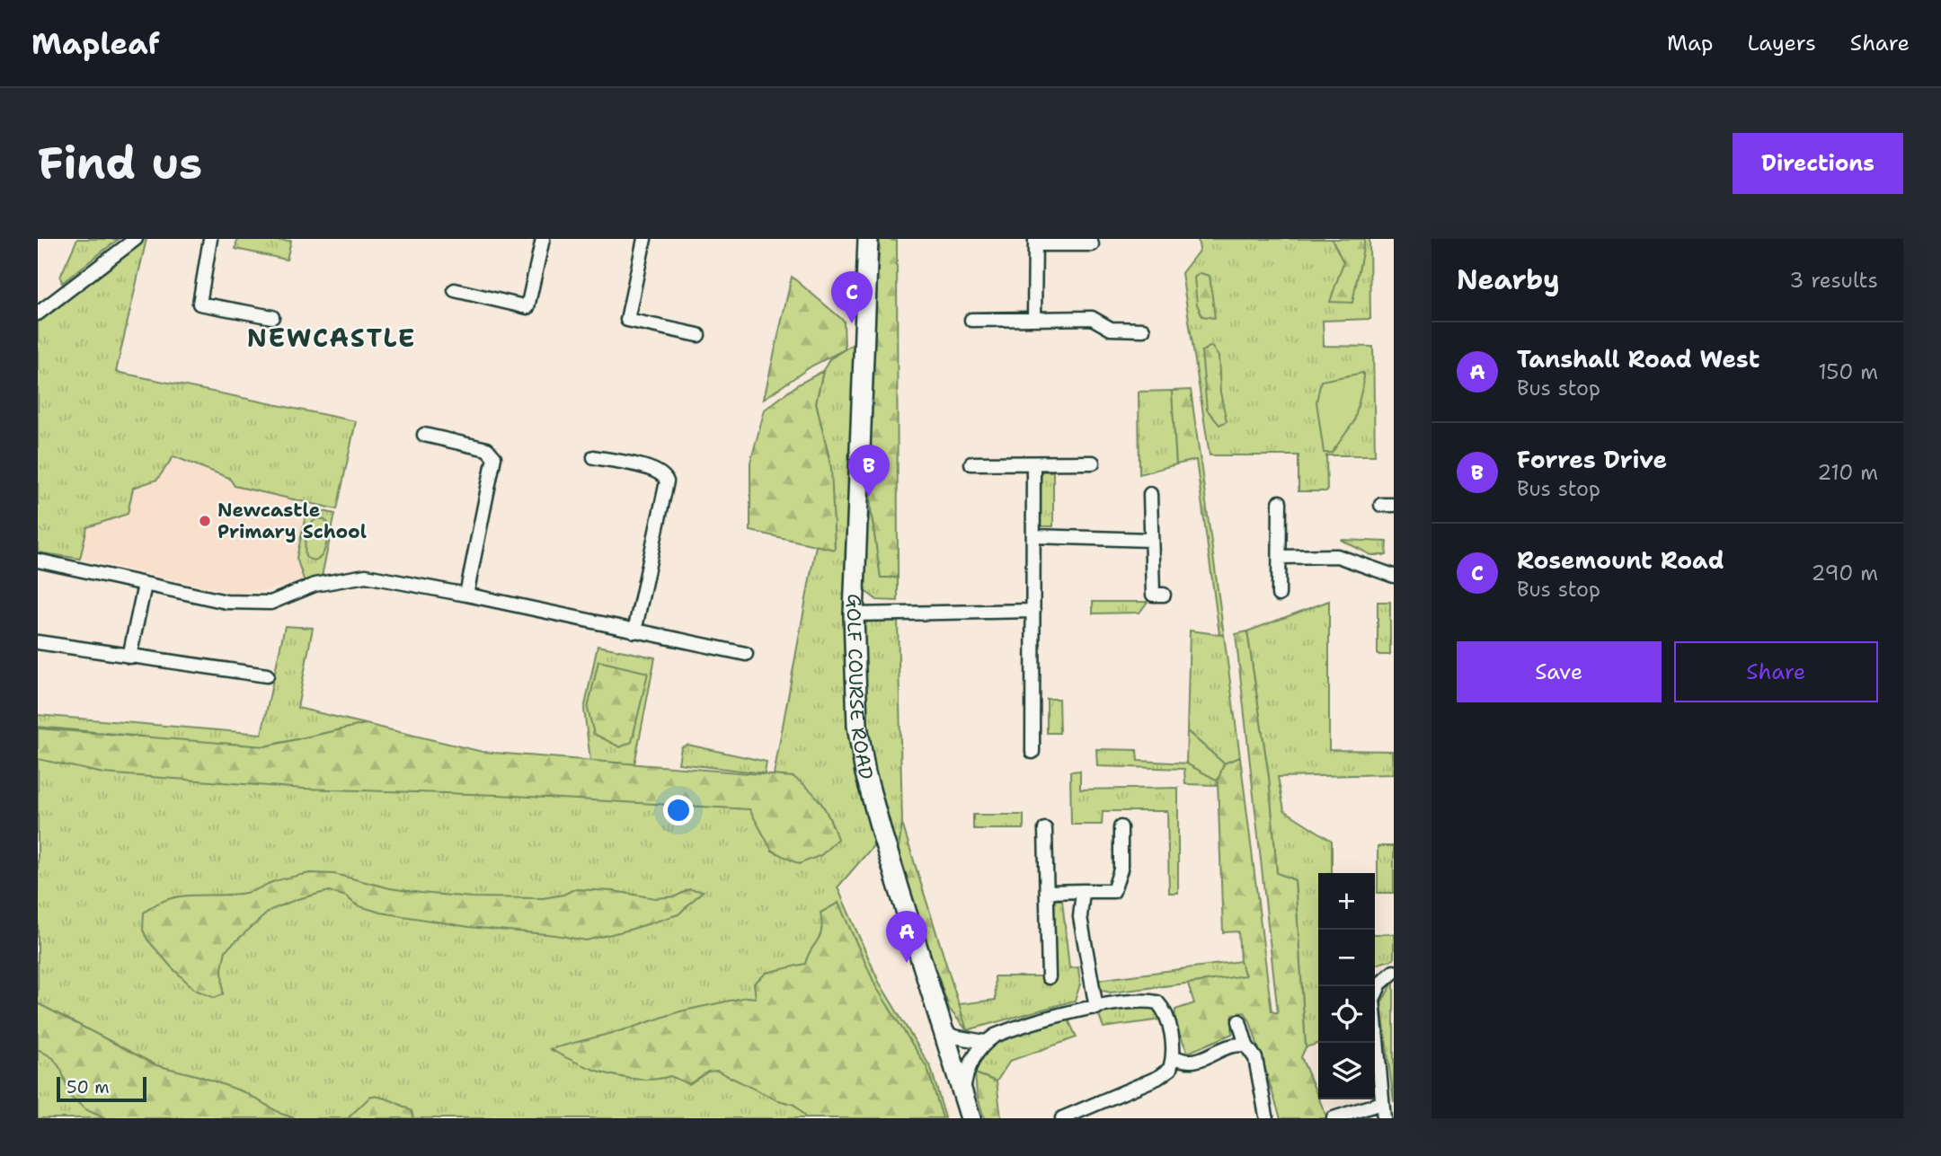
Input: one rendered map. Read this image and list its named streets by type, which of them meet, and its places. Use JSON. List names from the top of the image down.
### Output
{
  "streets": {
    "street": ["GOLF COURSE ROAD"]
  },
  "districts": ["NEWCASTLE"],
  "places": ["Newcastle Primary School"],
  "scale_bar": "50 m",
  "page": {
    "header": "Mapleaf",
    "nav": ["Map", "Layers", "Share"],
    "buttons": [
      "Directions",
      ["Save", "Share"]
    ],
    "title": "Find us",
    "heading": ["Nearby", "3 results"],
    "pins": ["C", "B", "A"],
    "list": [
      {
        "mark": "A",
        "name": "Tanshall Road West",
        "note": "Bus stop",
        "value": "150 m"
      },
      {
        "mark": "B",
        "name": "Forres Drive",
        "note": "Bus stop",
        "value": "210 m"
      },
      {
        "mark": "C",
        "name": "Rosemount Road",
        "note": "Bus stop",
        "value": "290 m"
      }
    ],
    "map_buttons": ["+", "−"],
    "scale": "50 m"
  }
}
